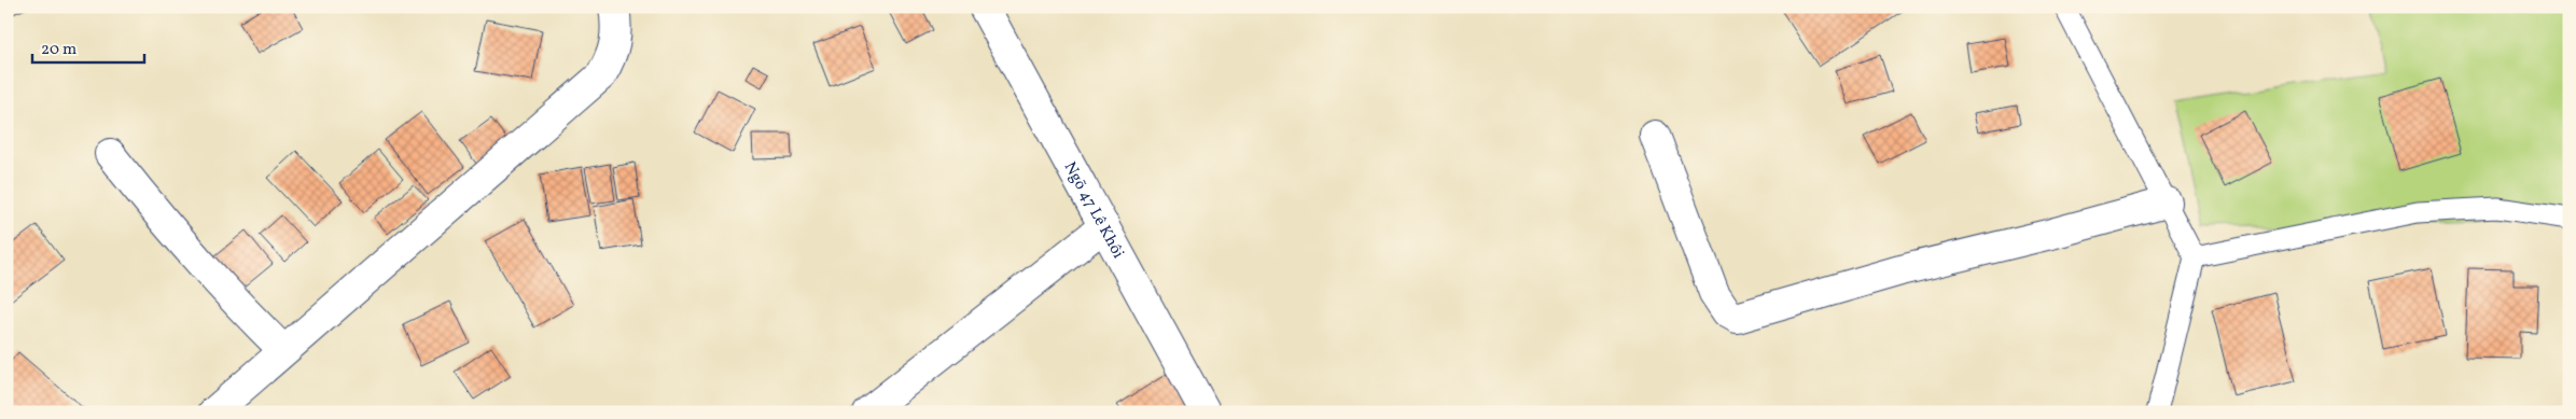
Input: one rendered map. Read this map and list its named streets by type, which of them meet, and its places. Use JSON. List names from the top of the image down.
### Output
{
  "streets": {
    "street": ["Ngõ 47 Lê Khôi"]
  },
  "scale_bar": "20 m"
}
